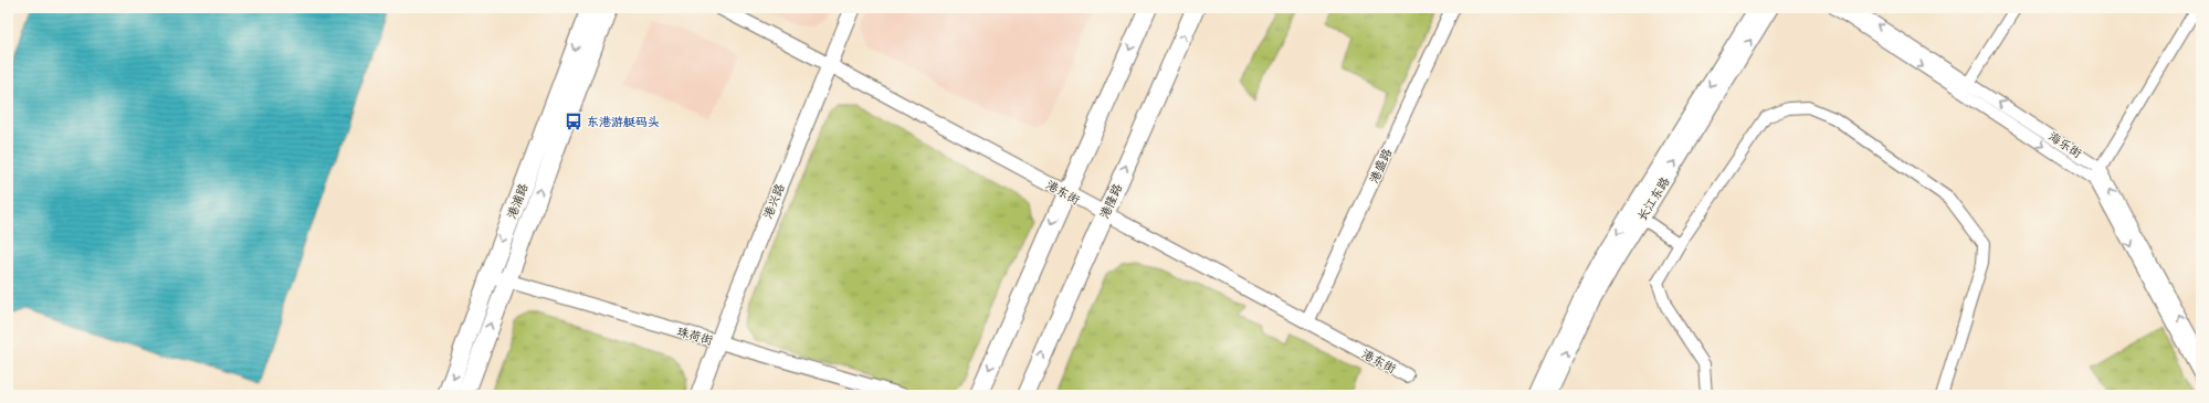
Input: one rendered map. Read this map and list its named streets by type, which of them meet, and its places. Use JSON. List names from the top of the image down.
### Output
{
  "streets": {
    "main road": [
      "长江东路",
      "港浦路",
      "港兴路",
      "港隆路"
    ],
    "street": [
      "海乐街",
      "港盛路",
      "港东街",
      "珠荷街"
    ]
  },
  "crossings": [
    ["港盛路", "港东街"],
    ["港东街", "港兴路"],
    ["港东街", "港隆路"],
    ["港浦路", "珠荷街"],
    ["港兴路", "珠荷街"]
  ],
  "places": {
    "bus stop": ["东港游艇码头"]
  }
}
